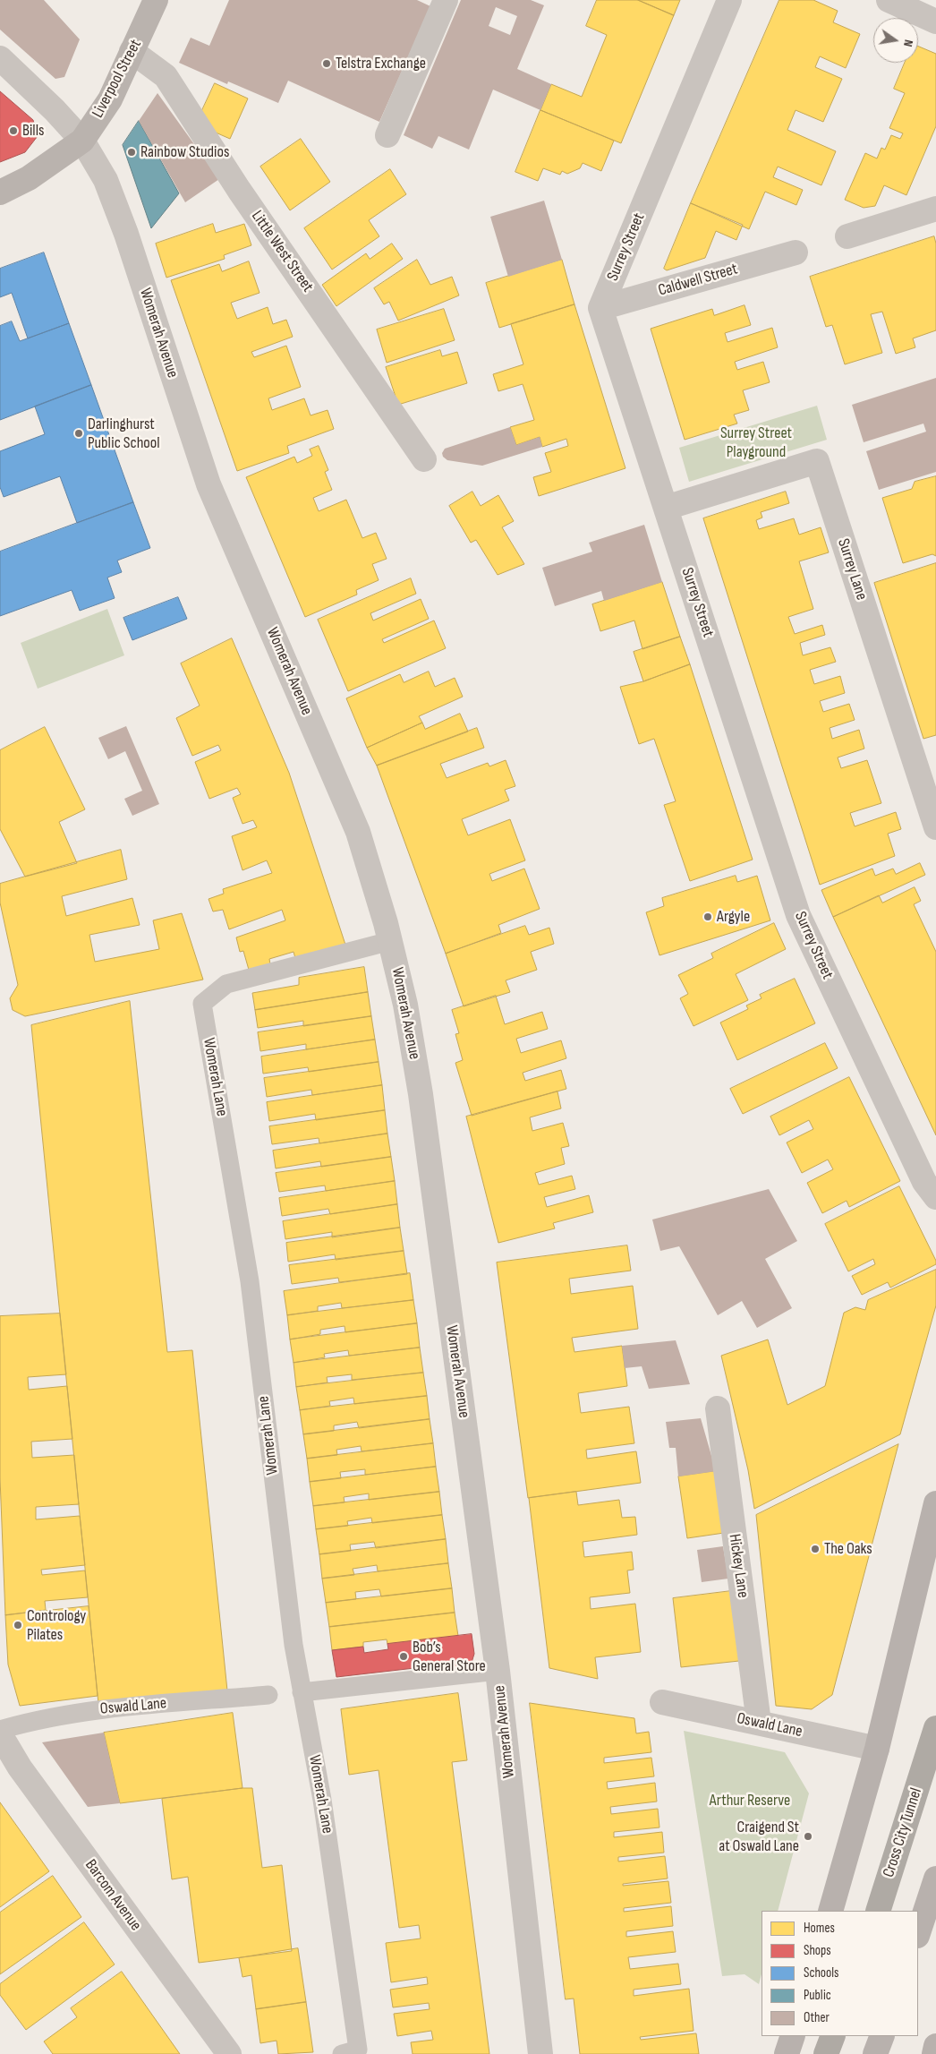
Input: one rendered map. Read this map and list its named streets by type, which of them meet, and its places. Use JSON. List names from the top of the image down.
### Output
{
  "streets": {
    "highway": ["Cross City Tunnel"],
    "street": [
      "Liverpool Street",
      "Surrey Street",
      "Little West Street",
      "Caldwell Street",
      "Womerah Avenue",
      "Surrey Lane",
      "Hickey Lane",
      "Oswald Lane",
      "Barcom Avenue"
    ],
    "lane": ["Womerah Lane"]
  },
  "crossings": [
    ["Liverpool Street", "Little West Street"],
    ["Liverpool Street", "Womerah Avenue"],
    ["Surrey Street", "Caldwell Street"],
    ["Surrey Street", "Surrey Lane"],
    ["Womerah Avenue", "Womerah Lane"],
    ["Hickey Lane", "Oswald Lane"]
  ],
  "parks": ["Surrey Street Playground", "Arthur Reserve"],
  "places": [
    "Telstra Exchange",
    "Bills",
    "Rainbow Studios",
    "Darlinghurst Public School",
    "Argyle",
    "The Oaks",
    "Contrology Pilates",
    "Bob’s General Store",
    "Craigend St at Oswald Lane"
  ],
  "legend": [
    "Homes",
    "Shops",
    "Schools",
    "Public",
    "Other"
  ],
  "north": "right"
}
